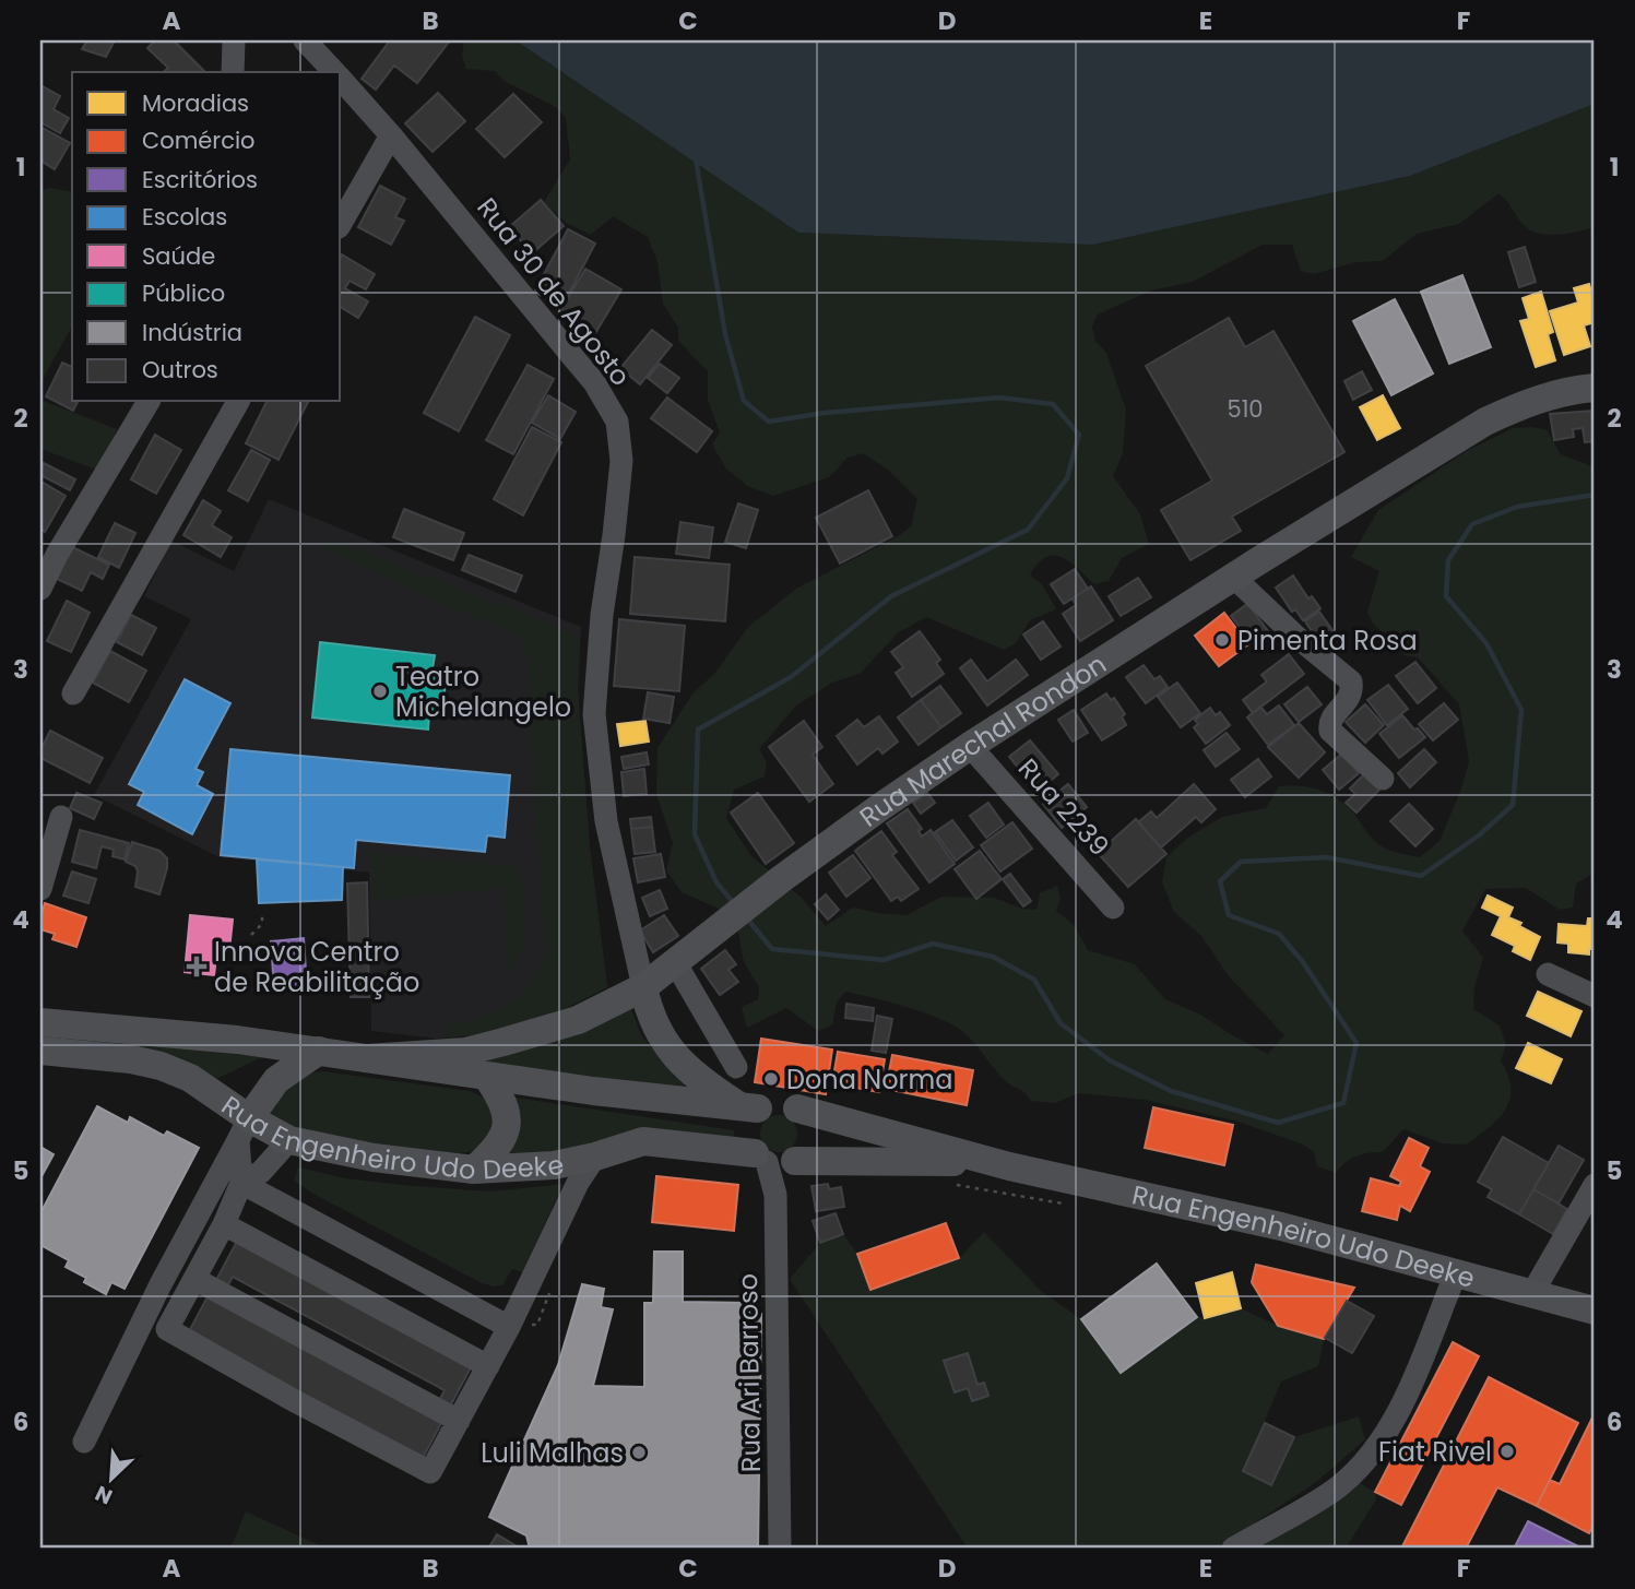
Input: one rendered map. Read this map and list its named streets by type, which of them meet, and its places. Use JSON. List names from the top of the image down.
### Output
{
  "streets": {
    "main road": ["Rua Marechal Rondon", "Rua Engenheiro Udo Deeke"],
    "street": ["Rua 30 de Agosto", "Rua 2239", "Rua Ari Barroso"]
  },
  "crossings": [
    ["Rua 30 de Agosto", "Rua Marechal Rondon"],
    ["Rua Marechal Rondon", "Rua 2239"],
    ["Rua Engenheiro Udo Deeke", "Rua Ari Barroso"]
  ],
  "places": {
    "other": [
      "Pimenta Rosa",
      "Teatro Michelangelo",
      "Dona Norma",
      "Fiat Rivel",
      "Luli Malhas"
    ],
    "health": ["Innova Centro de Reabilitação"]
  },
  "house_numbers": ["510"],
  "legend": [
    "Moradias",
    "Comércio",
    "Escritórios",
    "Escolas",
    "Saúde",
    "Público",
    "Indústria",
    "Outros"
  ],
  "north": "bottom left",
  "grid": {
    "columns": [
      "A",
      "B",
      "C",
      "D",
      "E",
      "F"
    ],
    "rows": [
      "1",
      "2",
      "3",
      "4",
      "5",
      "6"
    ]
  }
}
